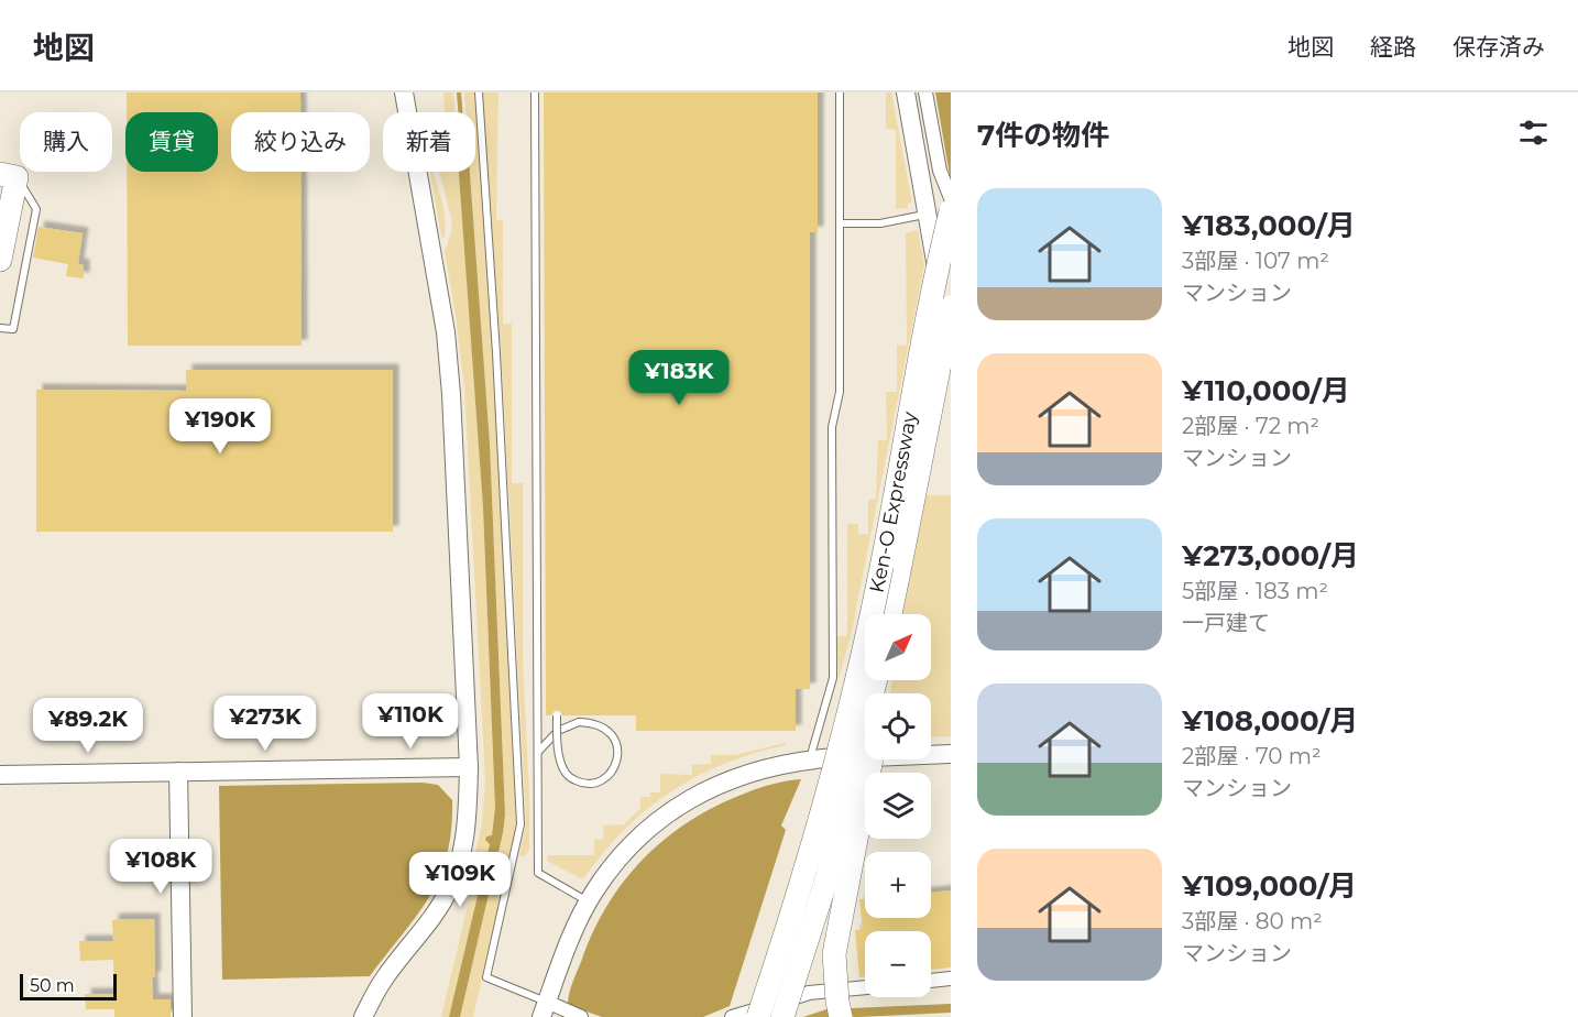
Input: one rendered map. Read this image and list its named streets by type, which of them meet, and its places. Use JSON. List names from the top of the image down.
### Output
{
  "streets": {
    "highway": ["Ken-O Expressway"]
  },
  "scale_bar": "50 m",
  "north": "top right",
  "page": {
    "header": "地図",
    "nav": ["地図", "経路", "保存済み"],
    "heading": "7件の物件",
    "chip": [
      "購入",
      "賃貸",
      "絞り込み",
      "新着"
    ],
    "list": [
      {
        "name": "¥183,000/月",
        "note": "3部屋 · 107 m² · マンション"
      },
      {
        "name": "¥110,000/月",
        "note": "2部屋 · 72 m² · マンション"
      },
      {
        "name": "¥273,000/月",
        "note": "5部屋 · 183 m² · 一戸建て"
      },
      {
        "name": "¥108,000/月",
        "note": "2部屋 · 70 m² · マンション"
      },
      {
        "name": "¥109,000/月",
        "note": "3部屋 · 80 m² · マンション"
      }
    ],
    "price": [
      "¥183K",
      "¥190K",
      "¥110K",
      "¥273K",
      "¥89.2K",
      "¥108K",
      "¥109K"
    ],
    "map_buttons": ["+", "−"],
    "scale": "50 m"
  }
}
